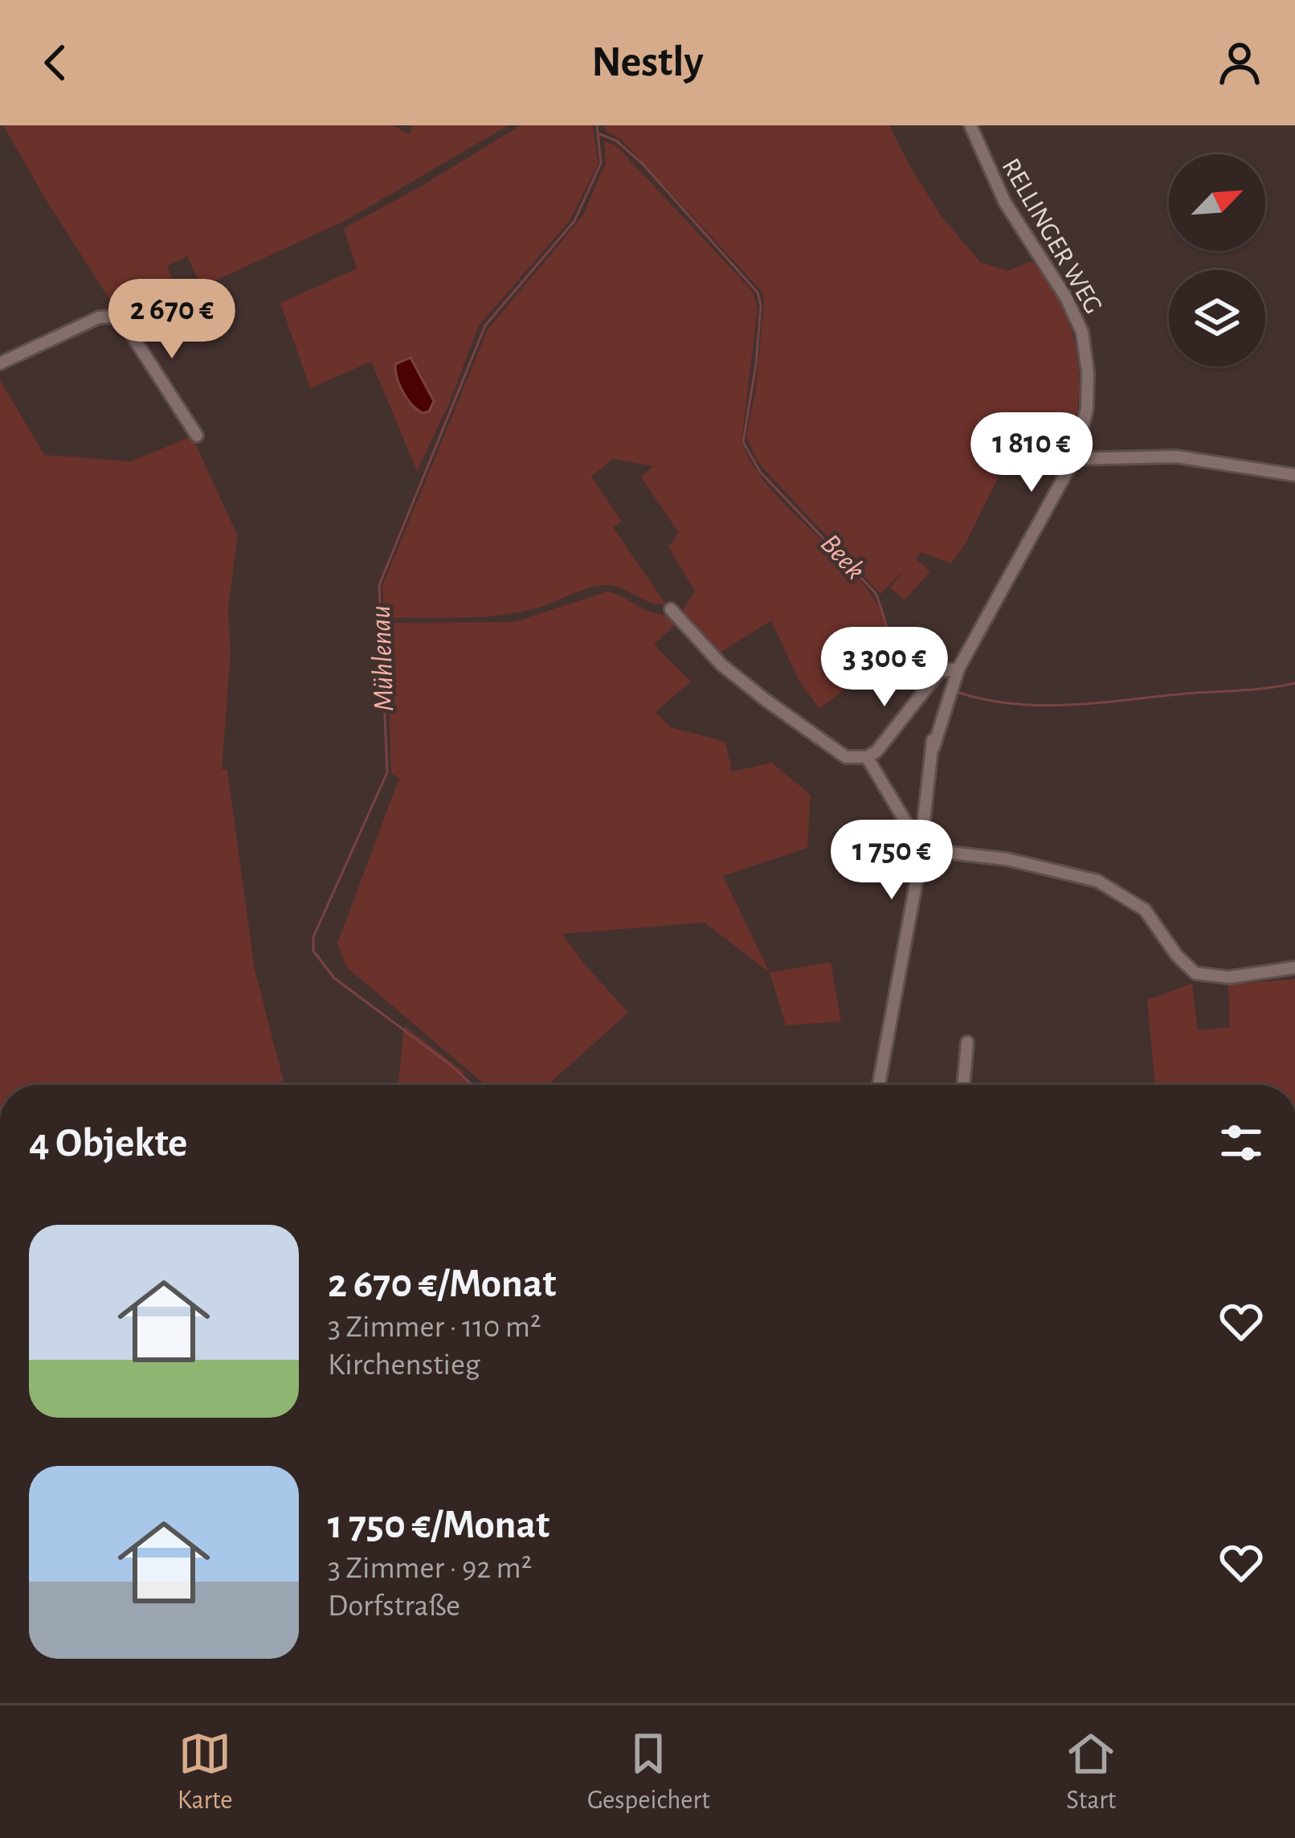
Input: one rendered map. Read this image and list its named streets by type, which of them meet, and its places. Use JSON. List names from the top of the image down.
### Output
{
  "streets": {
    "street": ["RELLINGER WEG"]
  },
  "water": ["Beek", "Mühlenau"],
  "north": "top right",
  "page": {
    "header": "Nestly",
    "price": [
      "2 670 €",
      "1 810 €",
      "3 300 €",
      "1 750 €"
    ],
    "heading": "4 Objekte",
    "list": [
      {
        "name": "2 670 €/Monat",
        "note": "3 Zimmer · 110 m² · Kirchenstieg"
      },
      {
        "name": "1 750 €/Monat",
        "note": "3 Zimmer · 92 m² · Dorfstraße"
      }
    ],
    "tabs": ["Karte", "Gespeichert", "Start"]
  }
}
